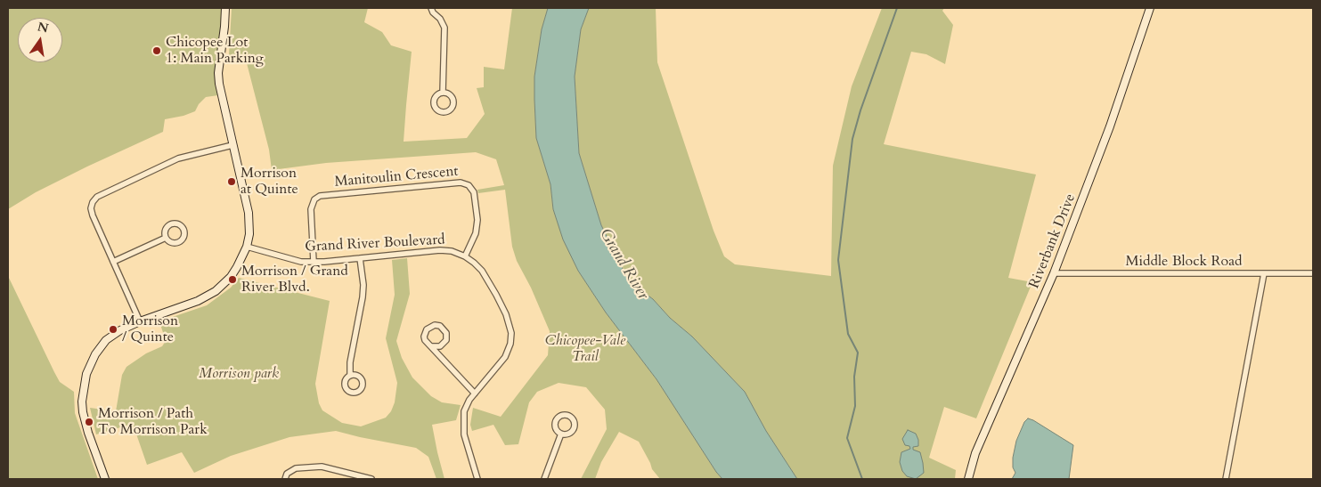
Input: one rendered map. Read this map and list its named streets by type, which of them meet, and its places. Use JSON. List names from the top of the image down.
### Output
{
  "streets": {
    "street": [
      "Manitoulin Crescent",
      "Riverbank Drive",
      "Grand River Boulevard",
      "Middle Block Road"
    ]
  },
  "crossings": [
    ["Manitoulin Crescent", "Grand River Boulevard"],
    ["Riverbank Drive", "Middle Block Road"]
  ],
  "water": ["Grand River"],
  "parks": ["Chicopee-Vale Trail", "Morrison park"],
  "places": [
    "Chicopee Lot 1: Main Parking",
    "Morrison at Quinte",
    "Morrison / Grand River Blvd.",
    "Morrison / Quinte",
    "Morrison / Path To Morrison Park"
  ],
  "north": "top"
}
